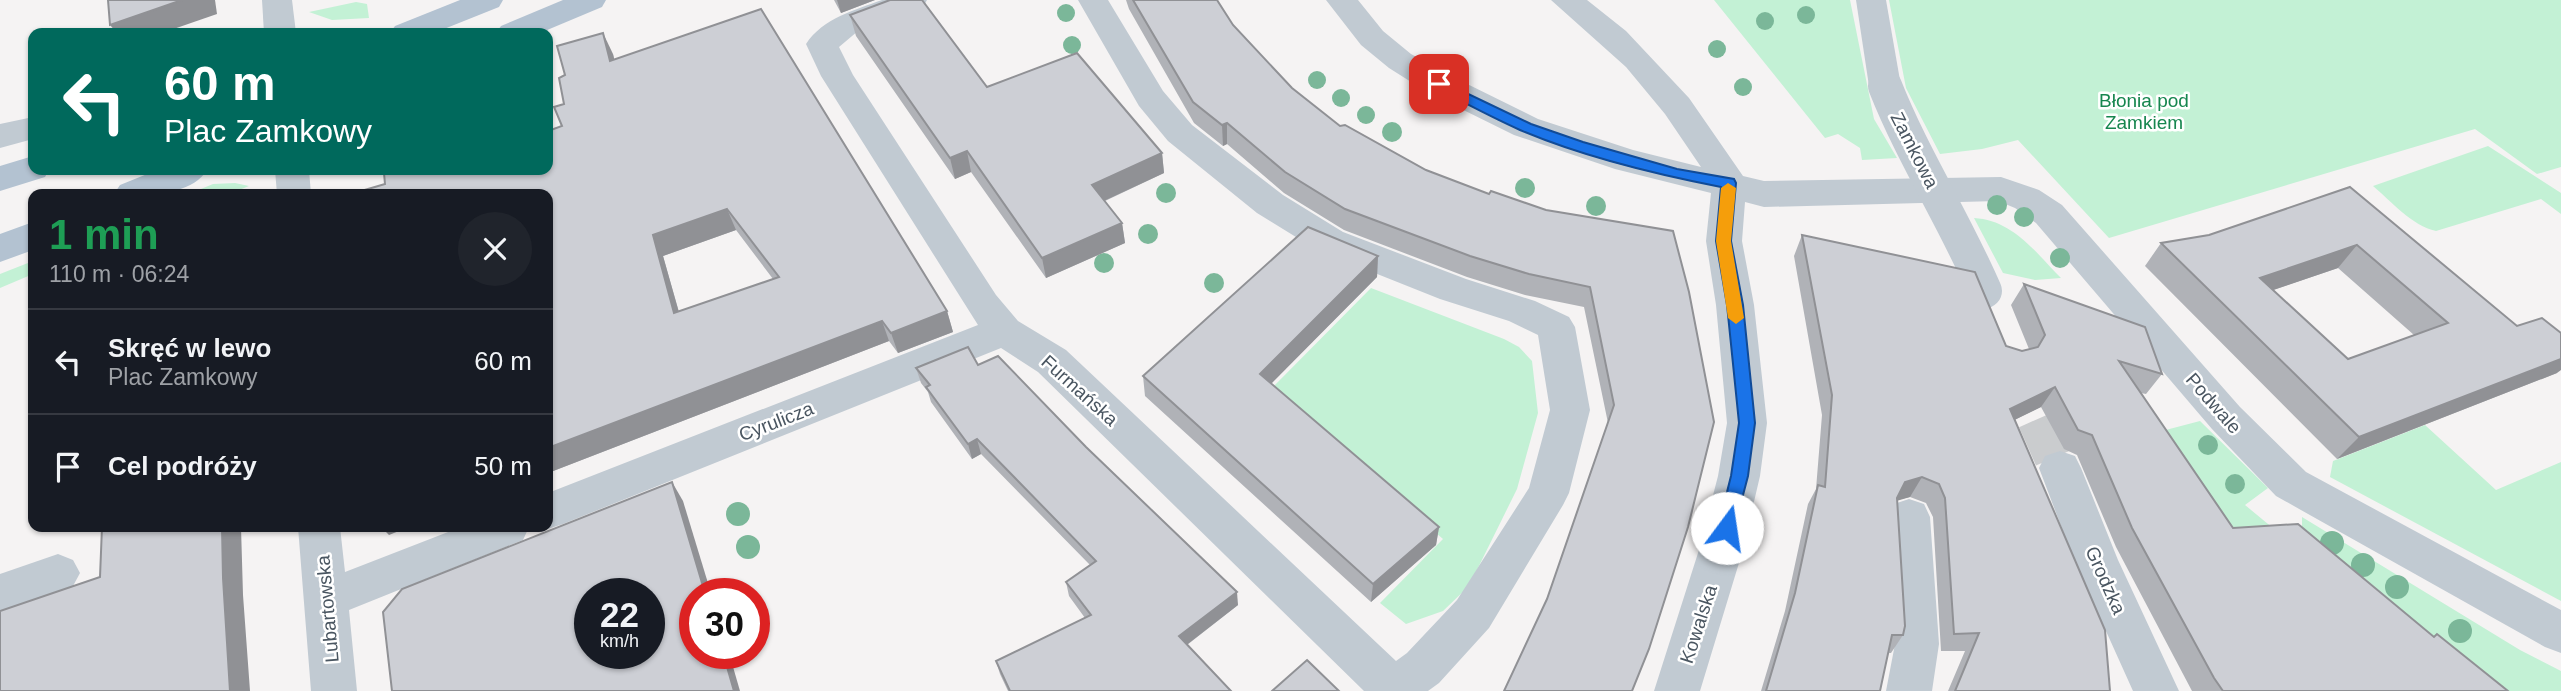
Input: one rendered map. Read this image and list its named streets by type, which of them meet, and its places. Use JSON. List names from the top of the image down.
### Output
{
  "streets": {
    "street": [
      "Zamkowa",
      "Furmańska",
      "Podwale",
      "Cyrulicza",
      "Grodzka",
      "Lubartowska",
      "Kowalska"
    ]
  },
  "crossings": [
    ["Furmańska", "Cyrulicza"],
    ["Podwale", "Kowalska"]
  ],
  "parks": ["Błonia pod Zamkiem"],
  "page": {
    "turn": ["60 m", "Plac Zamkowy"],
    "heading": ["1 min", "110 m · 06:24"],
    "list": [
      {
        "name": "Skręć w lewo",
        "note": "Plac Zamkowy",
        "value": "60 m"
      },
      {
        "name": "Cel podróży",
        "value": "50 m"
      }
    ],
    "speed": "22 km/h",
    "limit": "30"
  }
}
